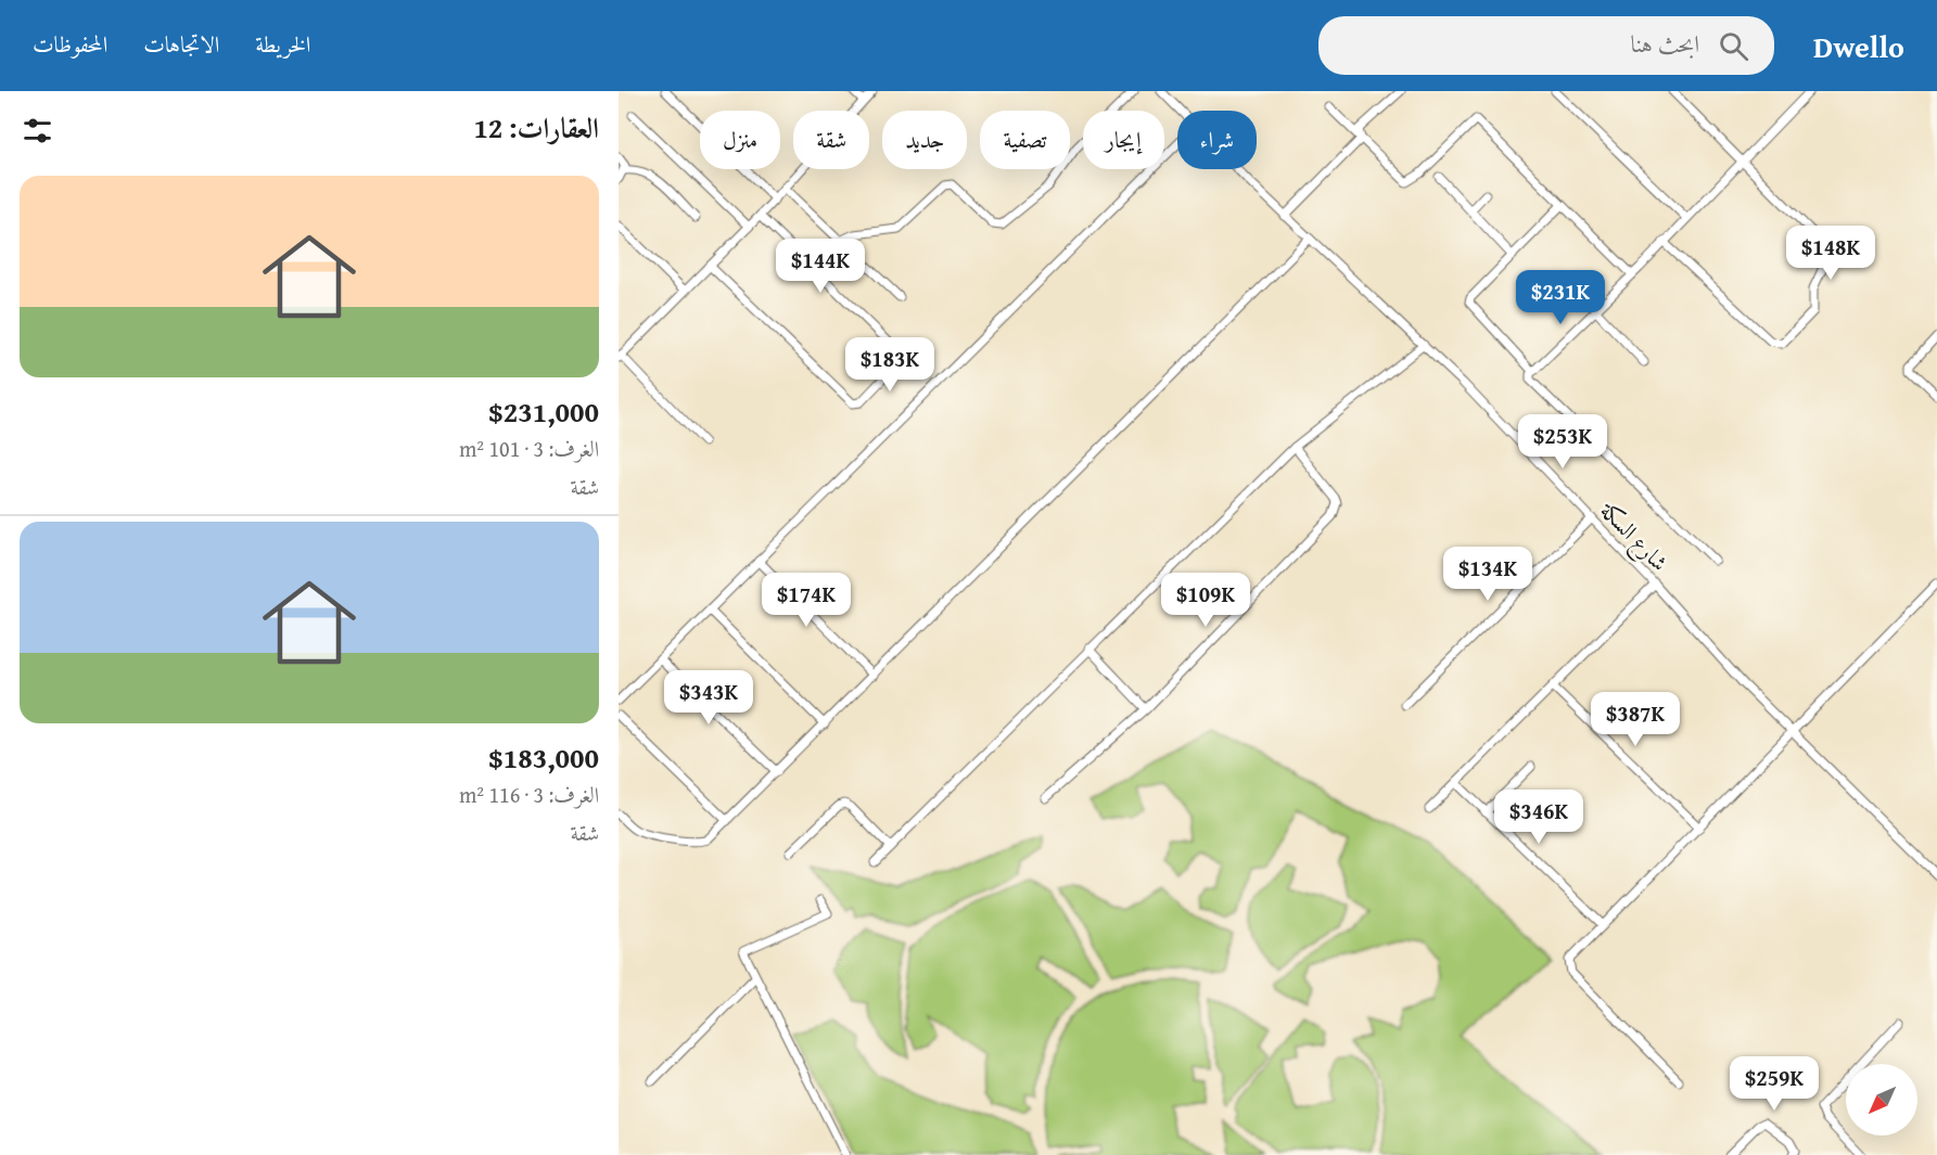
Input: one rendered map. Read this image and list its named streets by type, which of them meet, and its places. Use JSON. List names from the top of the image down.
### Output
{
  "streets": {
    "street": ["شارع السكة"]
  },
  "north": "bottom left",
  "page": {
    "header": "Dwello",
    "search": "ابحث هنا",
    "nav": ["الخريطة", "الاتجاهات", "المحفوظات"],
    "heading": "العقارات: 12",
    "chip": [
      "شراء",
      "إيجار",
      "تصفية",
      "جديد",
      "شقة",
      "منزل"
    ],
    "list": [
      {
        "name": "$231,000",
        "note": "الغرف: 3 · 101 m² · شقة"
      },
      {
        "name": "$183,000",
        "note": "الغرف: 3 · 116 m² · شقة"
      }
    ],
    "price": [
      "$148K",
      "$144K",
      "$231K",
      "$183K",
      "$253K",
      "$134K",
      "$174K",
      "$109K",
      "$343K",
      "$387K",
      "$346K",
      "$259K"
    ]
  }
}
